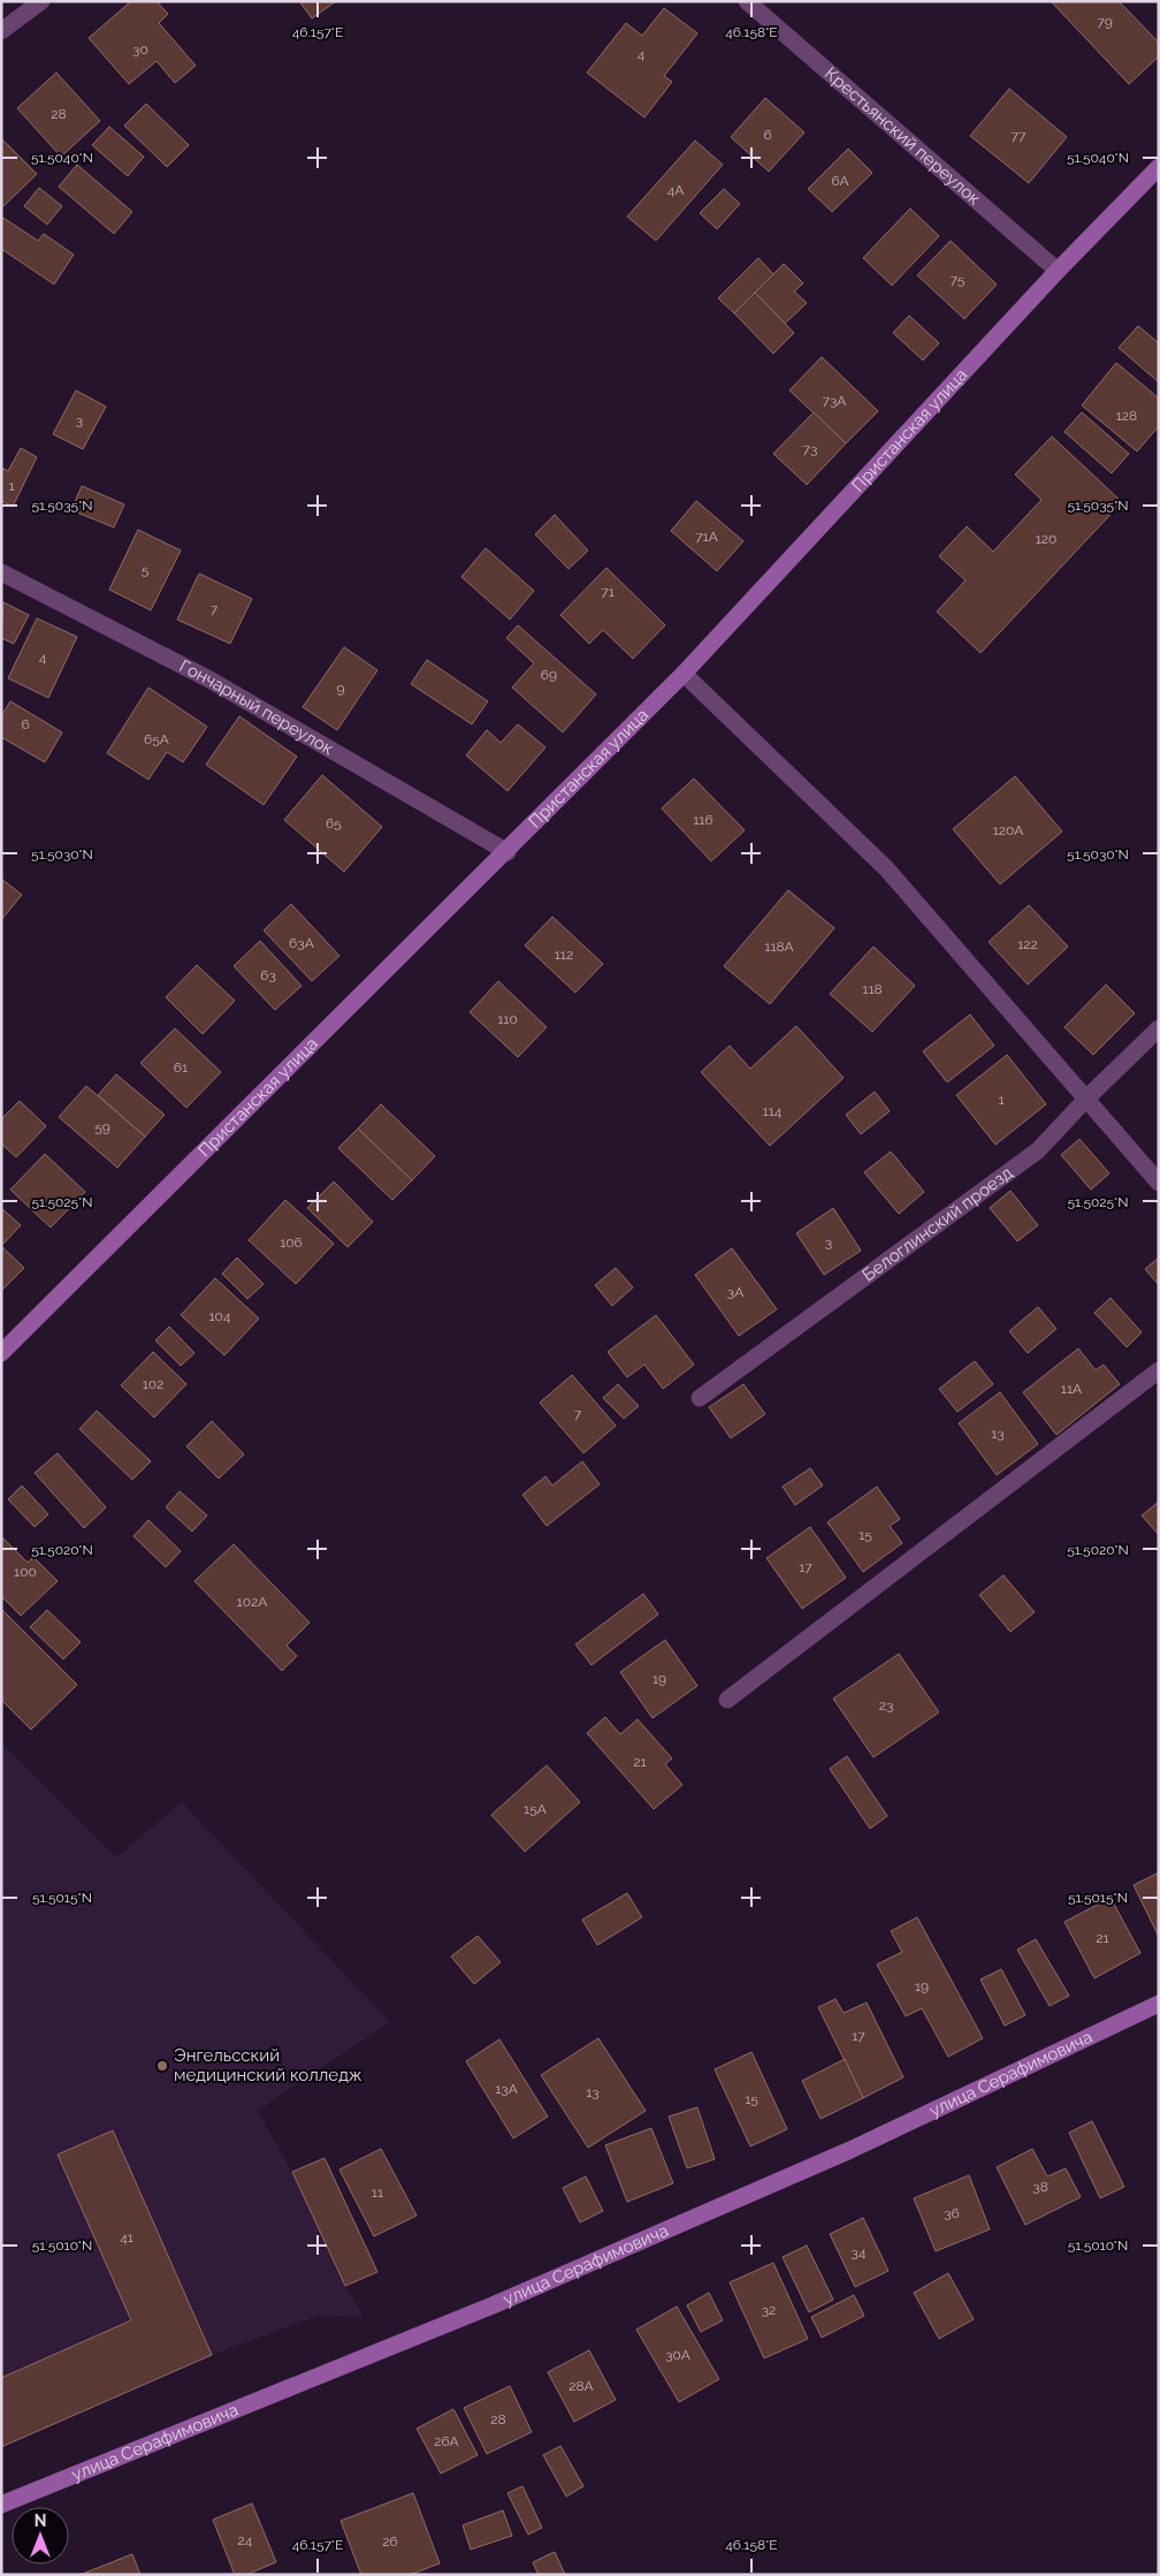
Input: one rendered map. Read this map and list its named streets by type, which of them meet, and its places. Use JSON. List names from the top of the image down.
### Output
{
  "streets": {
    "street": [
      "Крестьянский переулок",
      "Пристанская улица",
      "Гончарный переулок",
      "Белоглинский проезд",
      "улица Серафимовича"
    ]
  },
  "crossings": [
    ["Крестьянский переулок", "Пристанская улица"],
    ["Пристанская улица", "Гончарный переулок"]
  ],
  "places": ["Энгельсский медицинский колледж"],
  "house_numbers": [
    "79",
    "30",
    "4",
    "28",
    "6",
    "77",
    "6А",
    "4А",
    "75",
    "73А",
    "128",
    "3",
    "73",
    "1",
    "71А",
    "120",
    "5",
    "71",
    "7",
    "4",
    "69",
    "9",
    "6",
    "65А",
    "116",
    "65",
    "120А",
    "63А",
    "122",
    "118А",
    "112",
    "63",
    "118",
    "110",
    "61",
    "1",
    "114",
    "59",
    "106",
    "3",
    "3А",
    "104",
    "102",
    "11А",
    "7",
    "13",
    "15",
    "17",
    "100",
    "102А",
    "19",
    "23",
    "21",
    "15А",
    "21",
    "19",
    "17",
    "13А",
    "13",
    "15",
    "38",
    "11",
    "36",
    "41",
    "34",
    "32",
    "30А",
    "28А",
    "28",
    "26А",
    "24",
    "26"
  ],
  "north": "top",
  "coordinates": [
    "46.157°E",
    "46.158°E",
    "51.5040°N",
    "51.5035°N",
    "51.5030°N",
    "51.5025°N",
    "51.5020°N",
    "51.5015°N",
    "51.5010°N"
  ]
}
